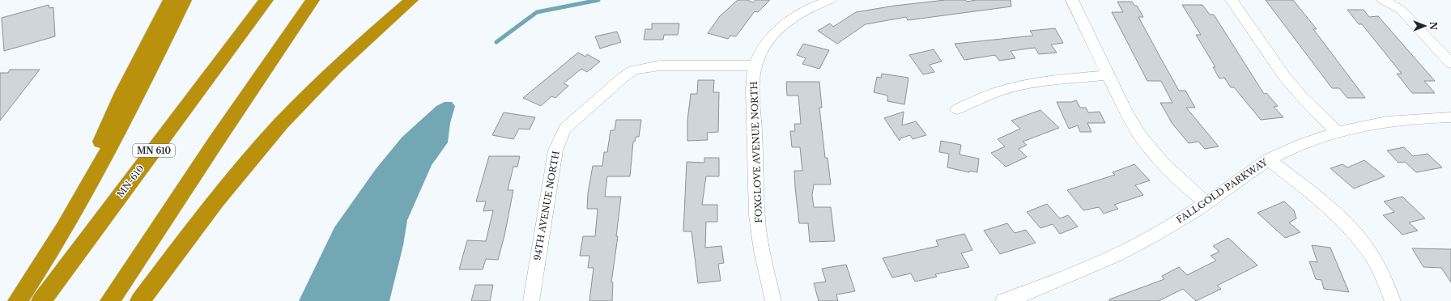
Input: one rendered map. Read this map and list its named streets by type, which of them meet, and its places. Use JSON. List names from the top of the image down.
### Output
{
  "streets": {
    "highway": ["MN 610", "MN-610"],
    "street": ["FOXGLOVE AVENUE NORTH", "FALLGOLD PARKWAY", "94TH AVENUE NORTH"]
  },
  "crossings": [
    ["FOXGLOVE AVENUE NORTH", "94TH AVENUE NORTH"]
  ],
  "north": "right"
}
